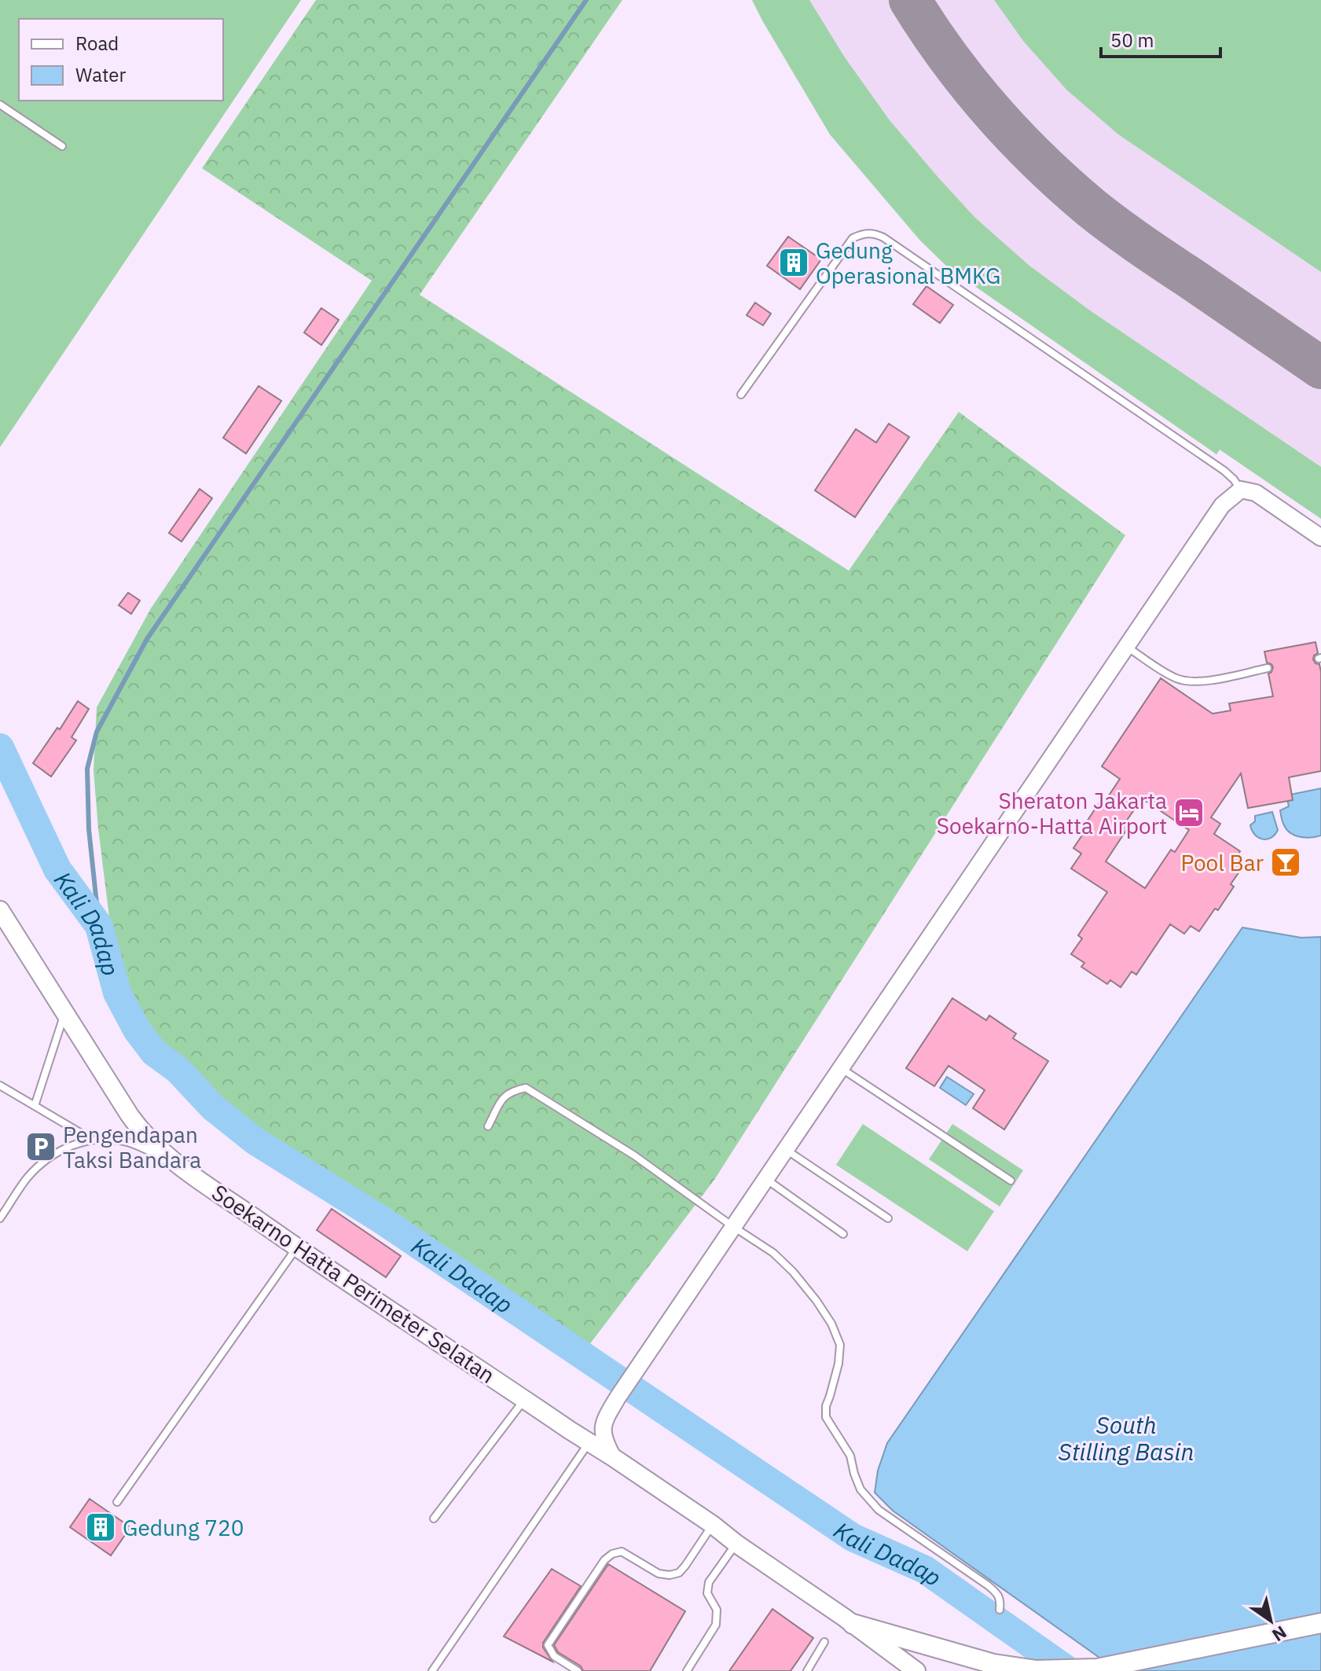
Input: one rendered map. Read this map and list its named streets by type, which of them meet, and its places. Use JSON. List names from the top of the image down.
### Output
{
  "streets": {
    "main road": ["Soekarno Hatta Perimeter Selatan"]
  },
  "water": ["Kali Dadap", "South Stilling Basin"],
  "places": {
    "building": ["Gedung Operasional BMKG", "Gedung 720"],
    "hotel": ["Sheraton Jakarta Soekarno-Hatta Airport"],
    "bar": ["Pool Bar"],
    "parking": ["Pengendapan Taksi Bandara"]
  },
  "legend": ["Road", "Water"],
  "scale_bar": "50 m",
  "north": "bottom right"
}
